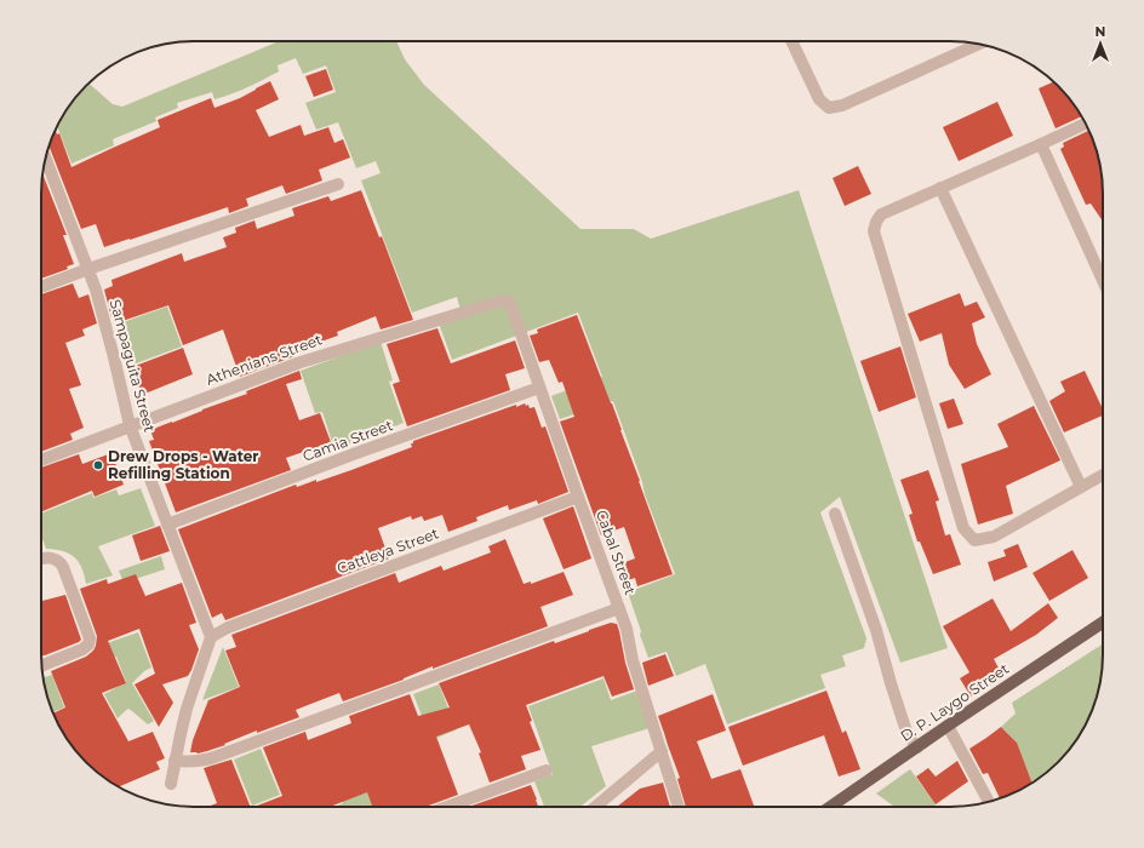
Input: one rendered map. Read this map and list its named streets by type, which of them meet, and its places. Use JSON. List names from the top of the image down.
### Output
{
  "streets": {
    "main road": ["D. P. Laygo Street"],
    "street": [
      "Athenians Street",
      "Sampaguita Street",
      "Camia Street",
      "Cattleya Street",
      "Cabal Street"
    ]
  },
  "crossings": [
    ["Athenians Street", "Sampaguita Street"],
    ["Athenians Street", "Cabal Street"],
    ["Sampaguita Street", "Camia Street"],
    ["Sampaguita Street", "Cattleya Street"],
    ["Camia Street", "Cabal Street"],
    ["Cattleya Street", "Cabal Street"]
  ],
  "places": ["Drew Drops - Water Refilling Station"],
  "north": "top"
}
